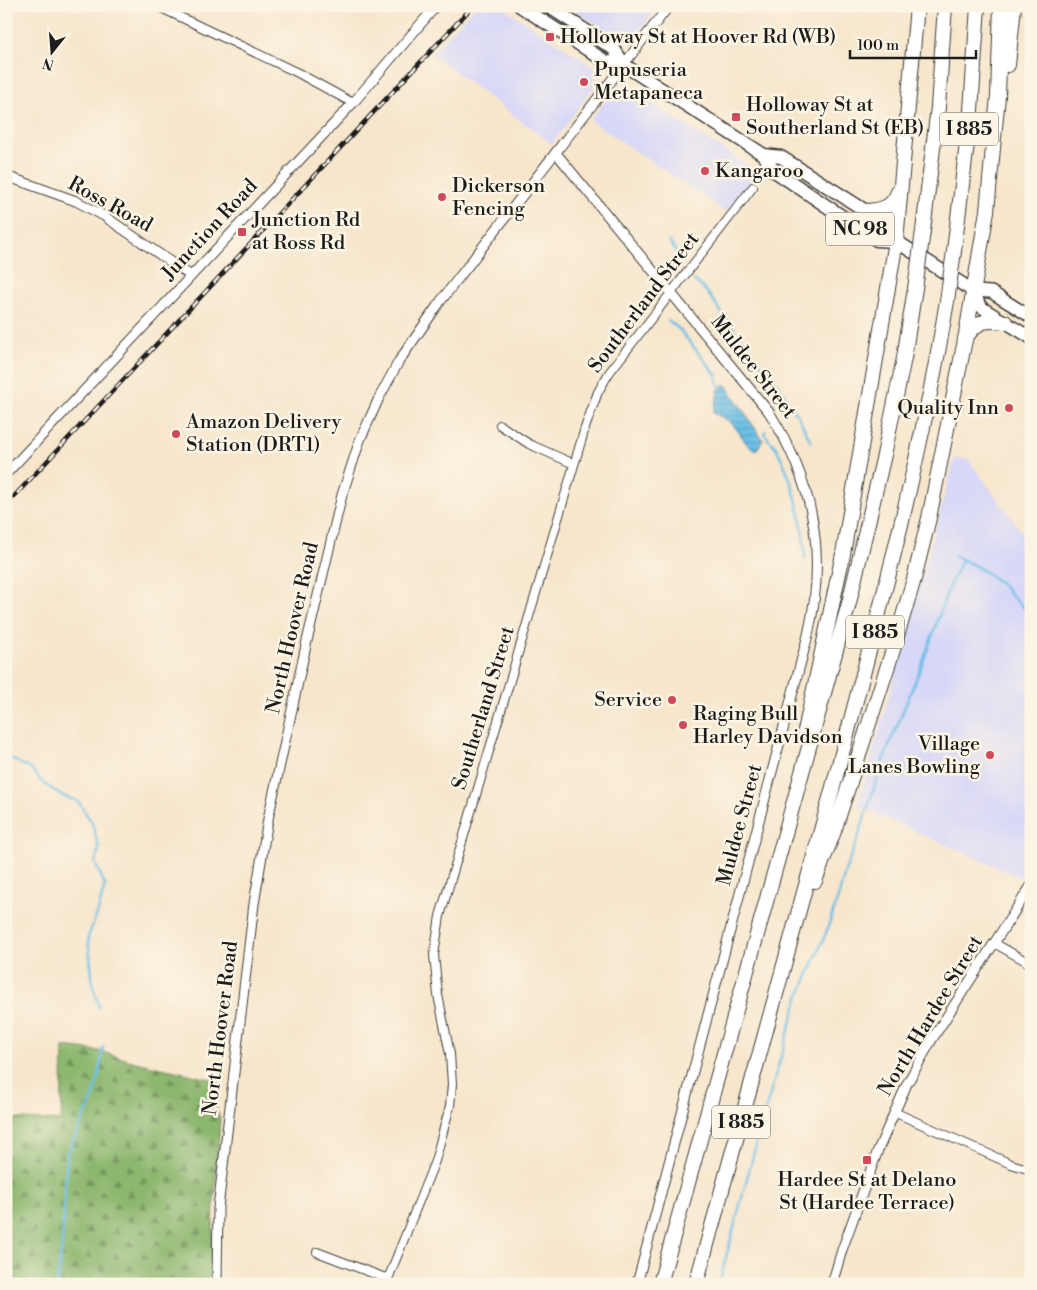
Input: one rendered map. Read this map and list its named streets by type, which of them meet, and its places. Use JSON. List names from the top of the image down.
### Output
{
  "streets": {
    "highway": ["I 885", "NC 98"],
    "street": [
      "Ross Road",
      "Junction Road",
      "Southerland Street",
      "Muldee Street",
      "North Hoover Road",
      "North Hardee Street"
    ]
  },
  "crossings": [
    ["Ross Road", "Junction Road"],
    ["NC 98", "North Hoover Road"],
    ["Southerland Street", "Muldee Street"],
    ["Muldee Street", "North Hoover Road"]
  ],
  "places": {
    "transit": [
      "Holloway St at Hoover Rd (WB)",
      "Holloway St at Southerland St (EB)",
      "Junction Rd at Ross Rd",
      "Hardee St at Delano St (Hardee Terrace)"
    ],
    "other": [
      "Pupuseria Metapaneca",
      "Kangaroo",
      "Dickerson Fencing",
      "Quality Inn",
      "Amazon Delivery Station (DRT1)",
      "Service",
      "Raging Bull Harley Davidson",
      "Village Lanes Bowling"
    ]
  },
  "scale_bar": "100 m",
  "north": "bottom"
}
